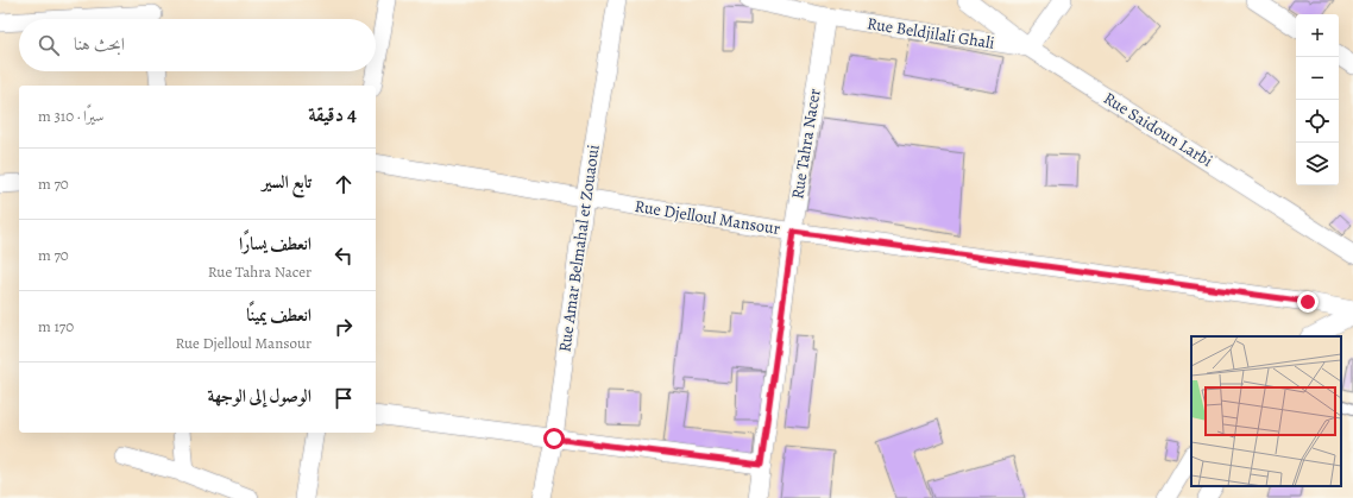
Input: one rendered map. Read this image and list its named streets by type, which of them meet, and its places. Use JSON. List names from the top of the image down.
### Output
{
  "streets": {
    "street": [
      "Rue Beldjilali Ghali",
      "Rue Saidoun Larbi",
      "Rue Tahra Nacer",
      "Rue Djelloul Mansour",
      "Rue Amar Belmahal et Zouaoui"
    ]
  },
  "crossings": [
    ["Rue Beldjilali Ghali", "Rue Saidoun Larbi"],
    ["Rue Beldjilali Ghali", "Rue Tahra Nacer"],
    ["Rue Tahra Nacer", "Rue Djelloul Mansour"],
    ["Rue Djelloul Mansour", "Rue Amar Belmahal et Zouaoui"]
  ],
  "page": {
    "map_buttons": ["+", "−"],
    "search": "ابحث هنا",
    "heading": ["4 دقيقة", "سيرًا · 310 m"],
    "list": [
      ["تابع السير", "70 m"],
      ["انعطف يسارًا", "Rue Tahra Nacer", "70 m"],
      ["انعطف يمينًا", "Rue Djelloul Mansour", "170 m"],
      "الوصول إلى الوجهة"
    ]
  }
}
